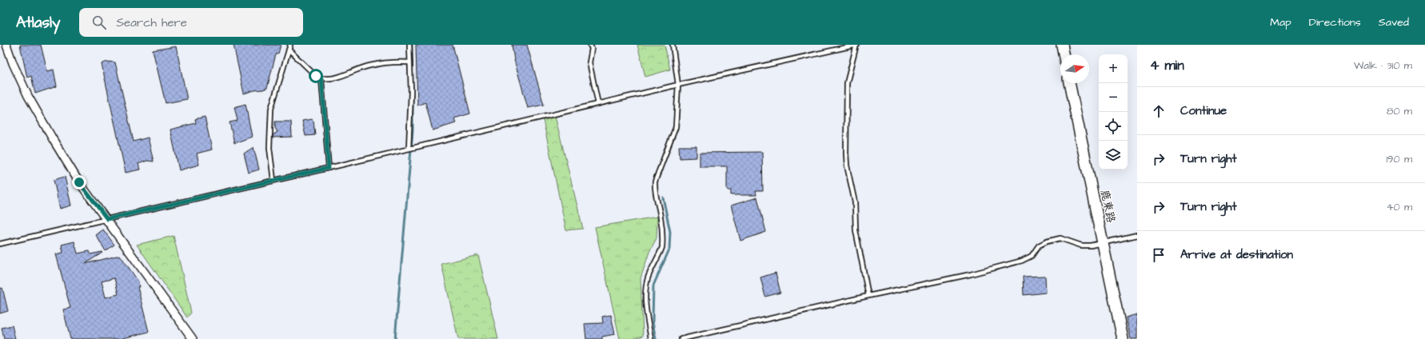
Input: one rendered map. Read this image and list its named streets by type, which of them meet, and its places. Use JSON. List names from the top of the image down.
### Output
{
  "streets": {
    "street": ["鹿東路"]
  },
  "north": "right",
  "page": {
    "header": "Atlasly",
    "search": "Search here",
    "nav": ["Map", "Directions", "Saved"],
    "heading": ["4 min", "Walk · 310 m"],
    "map_buttons": ["+", "−"],
    "list": [
      ["Continue", "80 m"],
      ["Turn right", "190 m"],
      ["Turn right", "40 m"],
      "Arrive at destination"
    ]
  }
}
